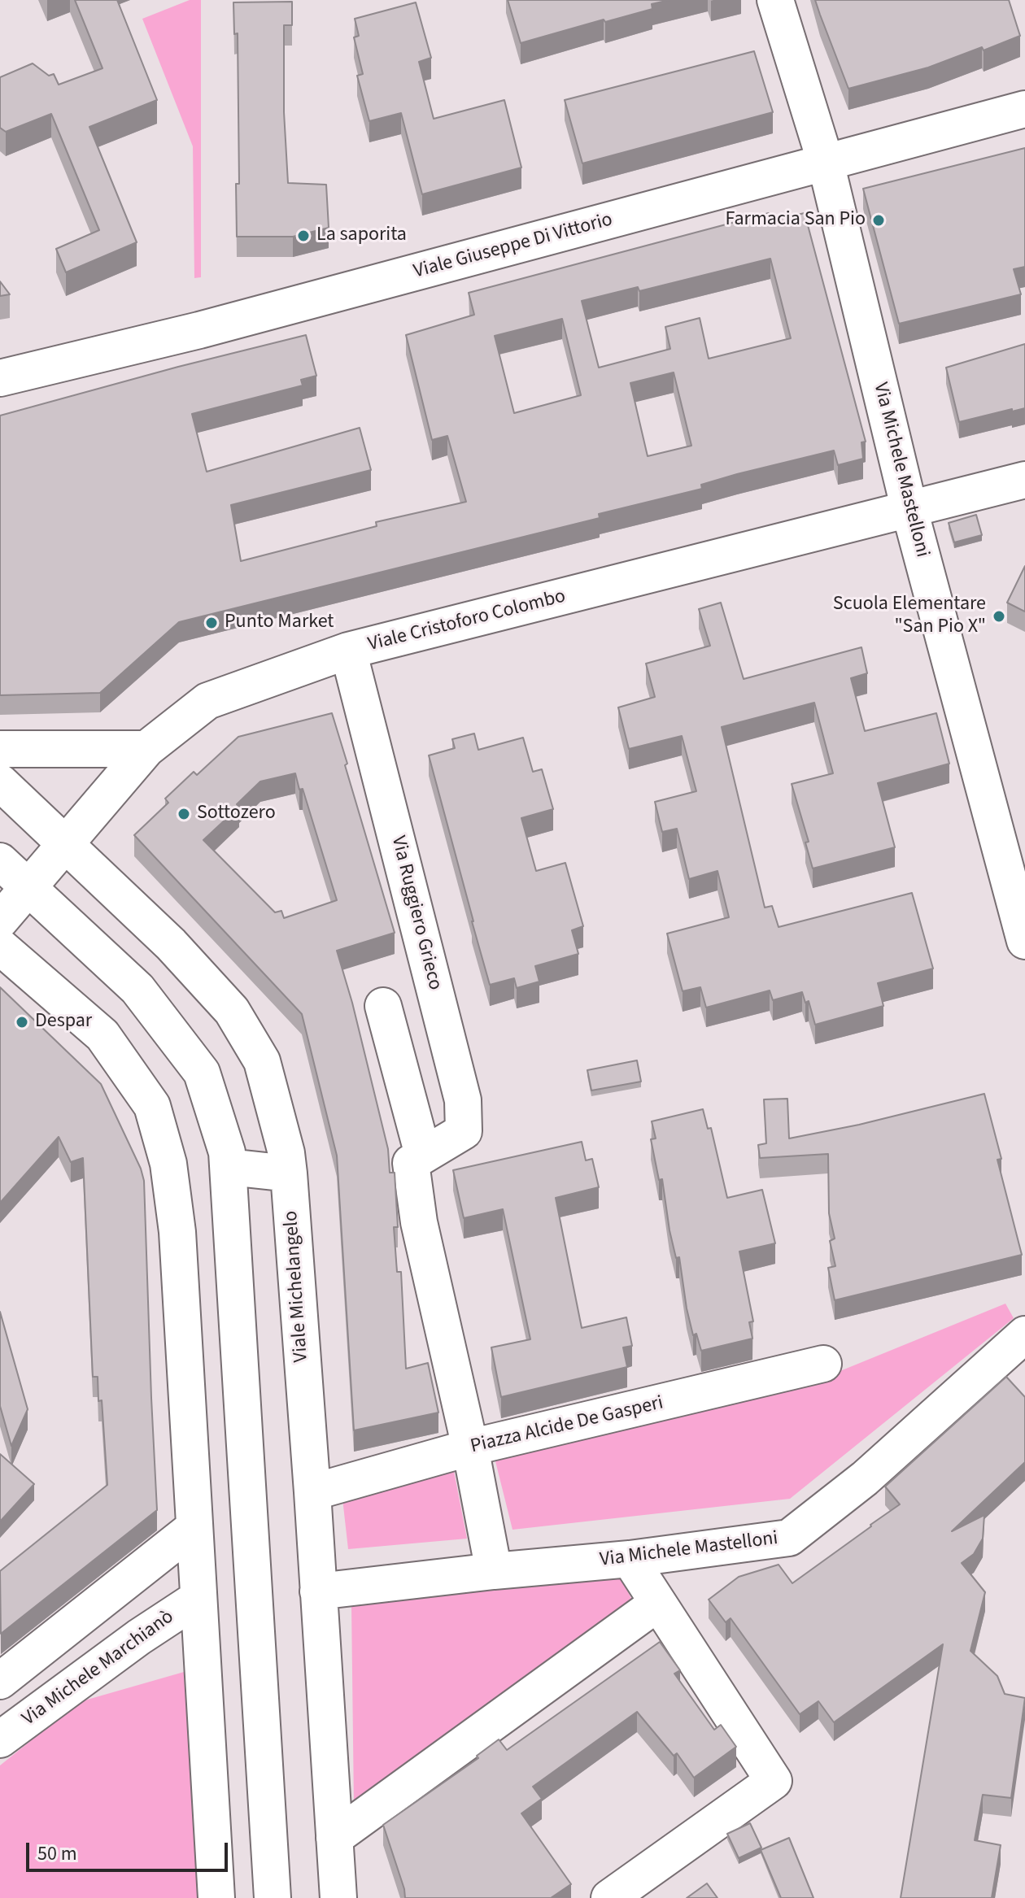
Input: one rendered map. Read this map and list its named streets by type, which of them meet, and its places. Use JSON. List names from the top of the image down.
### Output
{
  "streets": {
    "street": [
      "Viale Giuseppe Di Vittorio",
      "Via Michele Mastelloni",
      "Viale Cristoforo Colombo",
      "Via Ruggiero Grieco",
      "Viale Michelangelo",
      "Piazza Alcide De Gasperi",
      "Via Michele Marchianò"
    ]
  },
  "crossings": [
    ["Viale Giuseppe Di Vittorio", "Via Michele Mastelloni"],
    ["Via Michele Mastelloni", "Viale Cristoforo Colombo"],
    ["Via Michele Mastelloni", "Viale Michelangelo"],
    ["Viale Cristoforo Colombo", "Via Ruggiero Grieco"],
    ["Viale Cristoforo Colombo", "Viale Michelangelo"],
    ["Viale Michelangelo", "Piazza Alcide De Gasperi"]
  ],
  "places": [
    "Farmacia San Pio",
    "La saporita",
    "Scuola Elementare \"San Pio X\"",
    "Punto Market",
    "Sottozero",
    "Despar"
  ],
  "scale_bar": "50 m"
}
